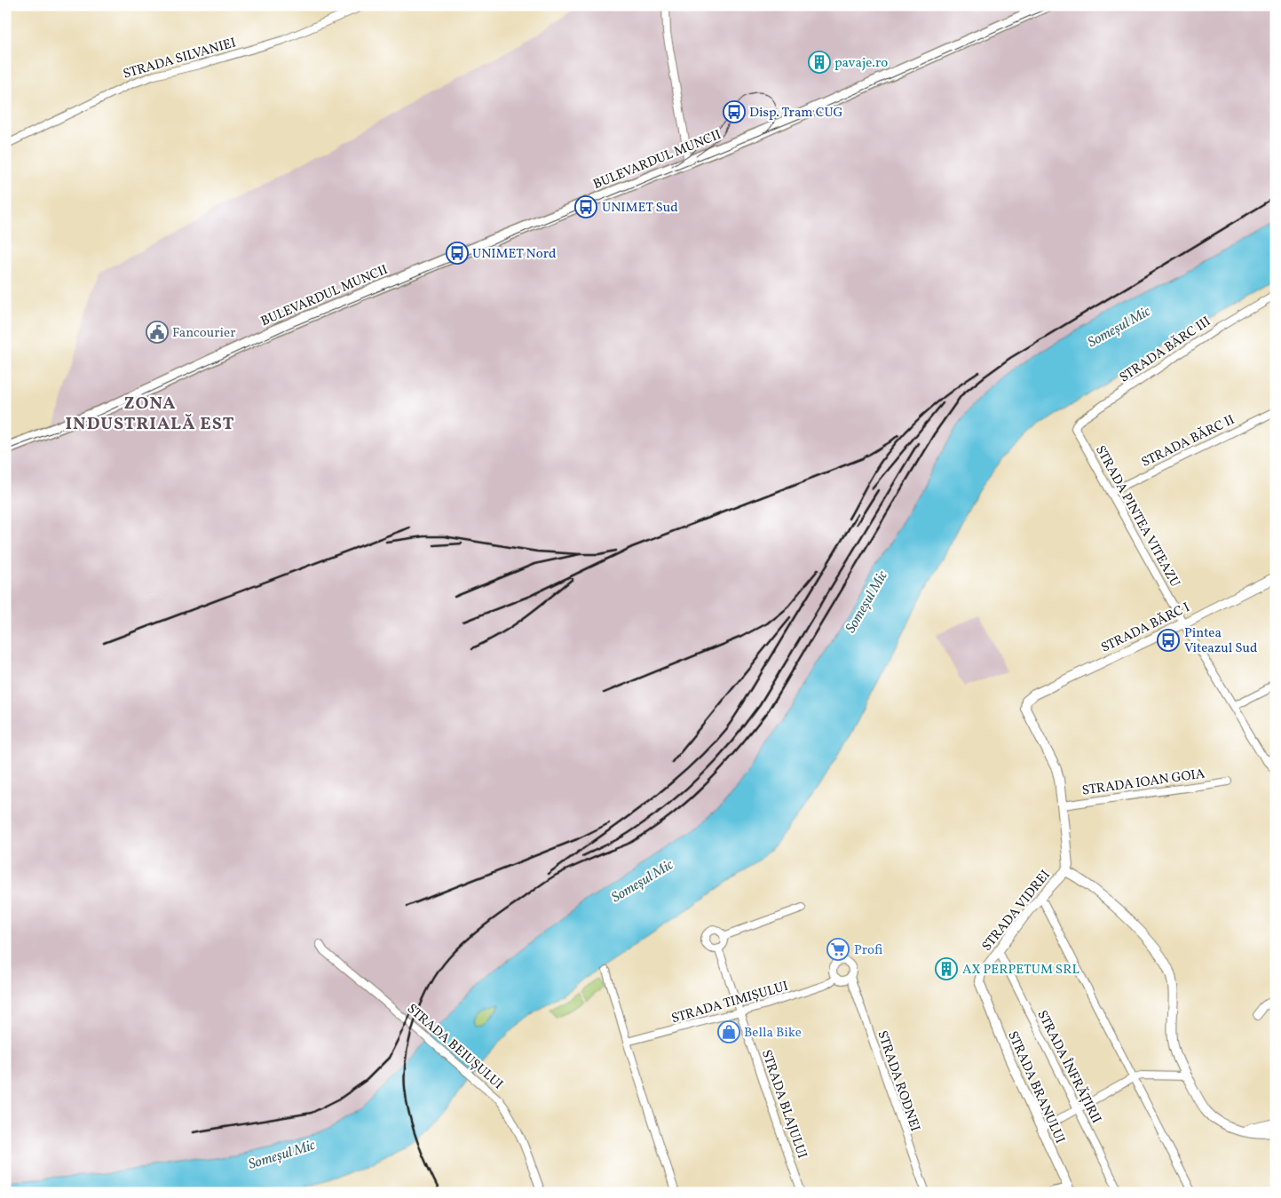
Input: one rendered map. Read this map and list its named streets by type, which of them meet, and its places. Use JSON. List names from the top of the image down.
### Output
{
  "streets": {
    "main road": ["BULEVARDUL MUNCII"],
    "street": [
      "STRADA SILVANIEI",
      "STRADA BĂRC III",
      "STRADA BĂRC II",
      "STRADA PINTEA VITEAZU",
      "STRADA BĂRC I",
      "STRADA IOAN GOIA",
      "STRADA VIDREI",
      "STRADA TIMIȘULUI",
      "STRADA BEIUȘULUI",
      "STRADA ÎNFRĂȚIRII",
      "STRADA RODNEI",
      "STRADA BRANULUI",
      "STRADA BLAJULUI"
    ]
  },
  "crossings": [
    ["STRADA BĂRC III", "STRADA PINTEA VITEAZU"],
    ["STRADA BĂRC II", "STRADA PINTEA VITEAZU"],
    ["STRADA PINTEA VITEAZU", "STRADA BĂRC I"],
    ["STRADA BĂRC I", "STRADA IOAN GOIA"],
    ["STRADA VIDREI", "STRADA ÎNFRĂȚIRII"],
    ["STRADA VIDREI", "STRADA BRANULUI"],
    ["STRADA TIMIȘULUI", "STRADA RODNEI"],
    ["STRADA TIMIȘULUI", "STRADA BLAJULUI"]
  ],
  "districts": ["ZONA INDUSTRIALĂ EST"],
  "water": ["Someșul Mic"],
  "places": {
    "building": ["pavaje.ro", "AX PERPETUM SRL"],
    "bus stop": [
      "Disp. Tram CUG",
      "UNIMET Sud",
      "UNIMET Nord",
      "Pintea Viteazul Sud"
    ],
    "public building": ["Fancourier"],
    "supermarket": ["Profi"],
    "shop": ["Bella Bike"]
  }
}
